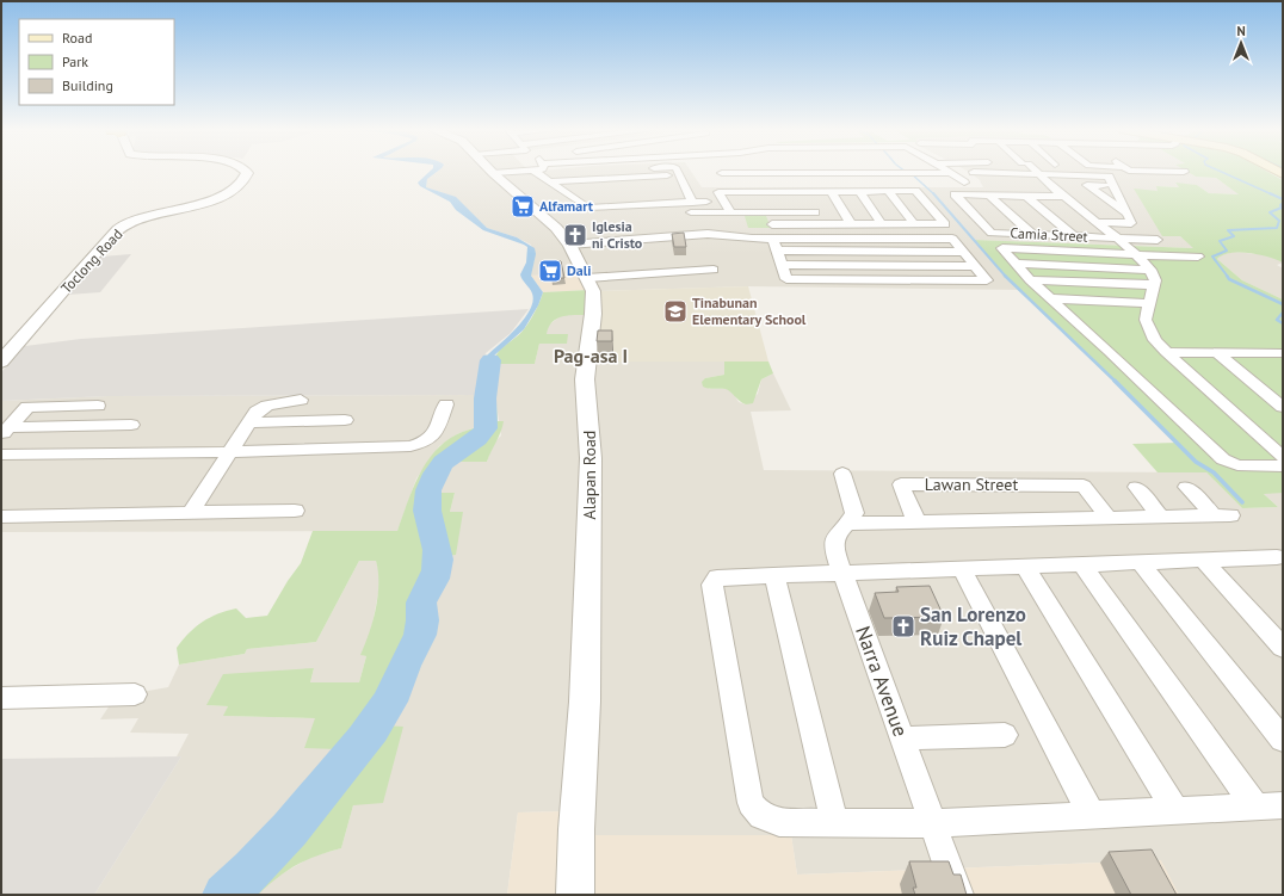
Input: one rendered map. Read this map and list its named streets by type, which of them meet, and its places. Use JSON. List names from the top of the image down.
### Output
{
  "streets": {
    "street": [
      "Camia Street",
      "Toclong Road",
      "Alapan Road",
      "Lawan Street",
      "Narra Avenue"
    ]
  },
  "districts": ["Pag-asa I"],
  "places": {
    "supermarket": ["Alfamart", "Dali"],
    "church": ["Iglesia ni Cristo", "San Lorenzo Ruiz Chapel"],
    "school or university": ["Tinabunan Elementary School"]
  },
  "legend": ["Road", "Park", "Building"],
  "north": "top"
}
